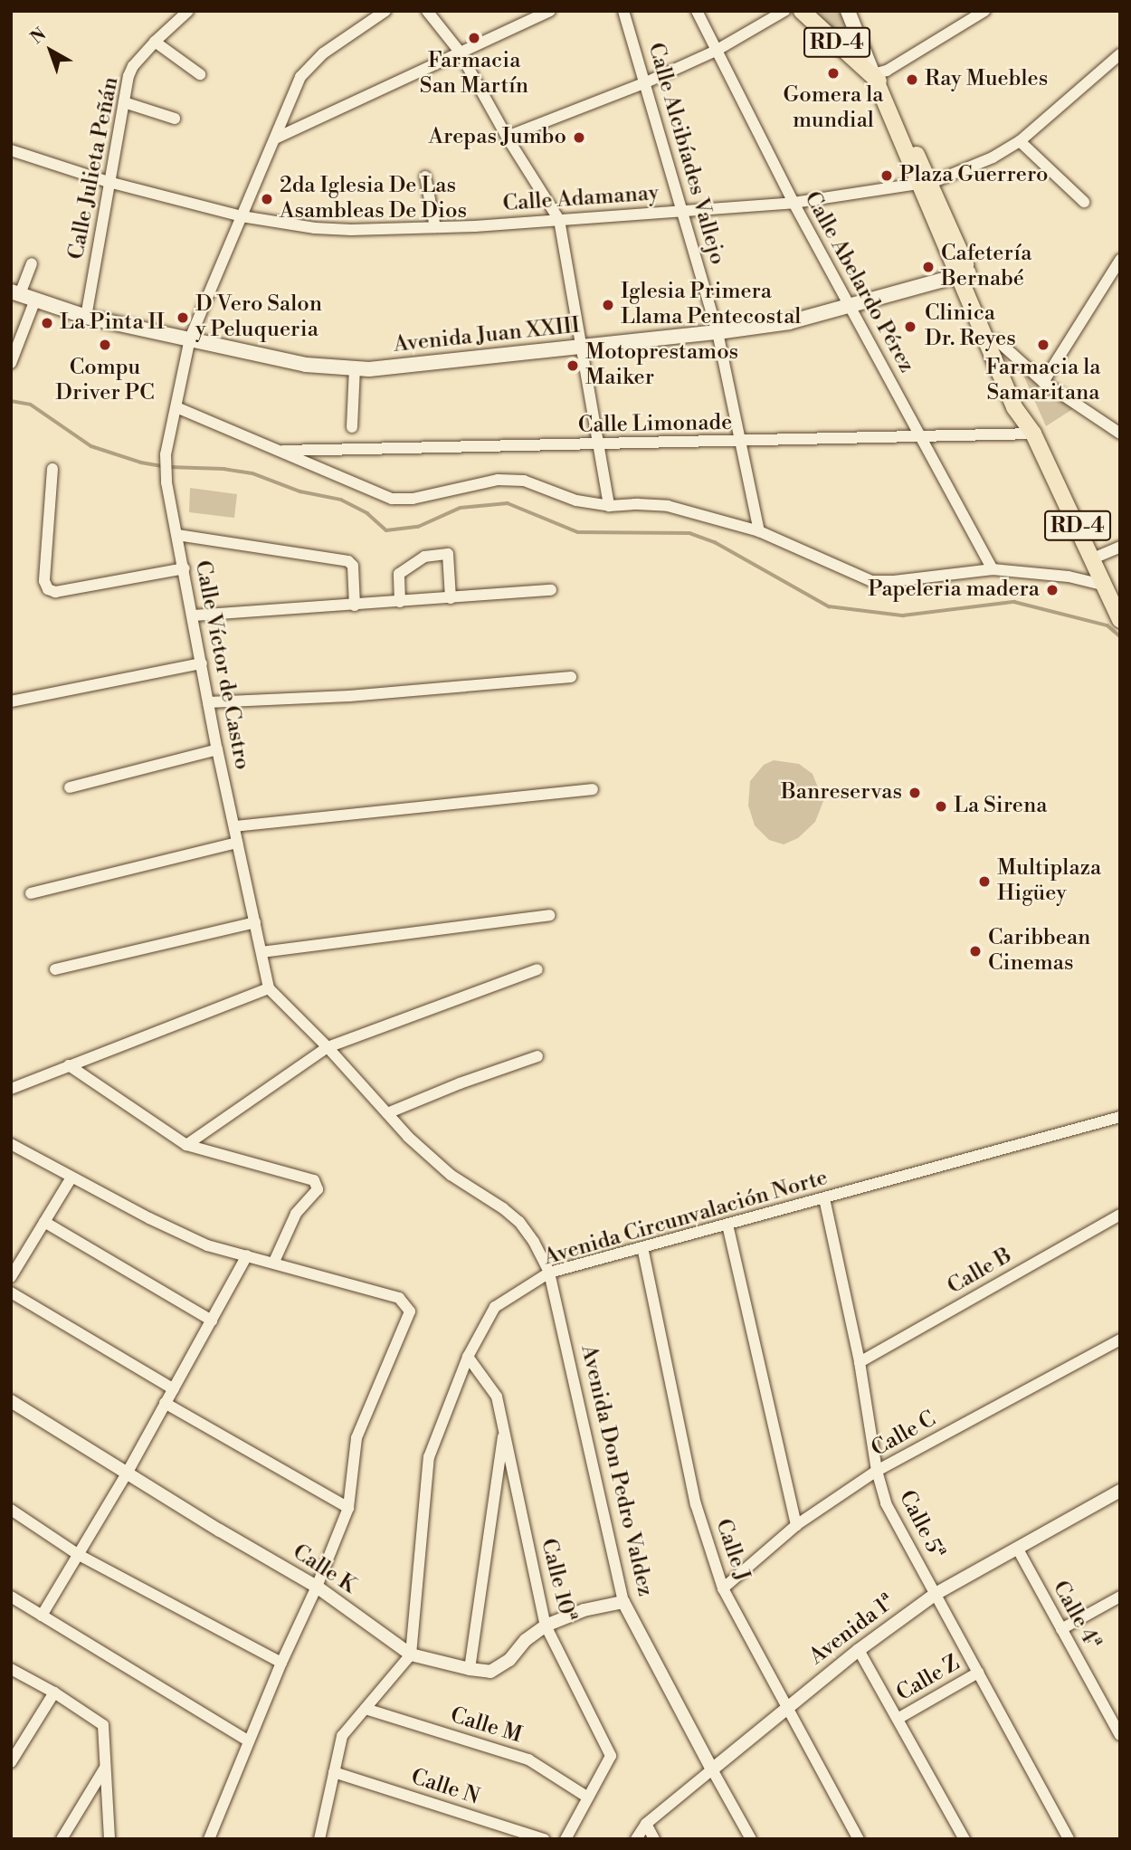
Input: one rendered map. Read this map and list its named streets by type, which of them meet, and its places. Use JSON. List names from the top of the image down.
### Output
{
  "streets": {
    "main road": ["RD-4", "Avenida Juan XXIII"],
    "street": [
      "Calle Alcibíades Vallejo",
      "Calle Julieta Peñán",
      "Calle Adamanay",
      "Calle Abelardo Pérez",
      "Calle Limonade",
      "Calle Víctor de Castro",
      "Avenida Circunvalación Norte",
      "Calle B",
      "Calle C",
      "Avenida Don Pedro Valdez",
      "Calle 5ª",
      "Calle J",
      "Calle K",
      "Calle 10ª",
      "Calle 4ª",
      "Avenida 1ª",
      "Calle Z",
      "Calle M",
      "Calle N"
    ]
  },
  "crossings": [
    ["RD-4", "Calle Adamanay"],
    ["RD-4", "Avenida Juan XXIII"],
    ["RD-4", "Calle Limonade"],
    ["Calle Alcibíades Vallejo", "Calle Adamanay"],
    ["Calle Alcibíades Vallejo", "Avenida Juan XXIII"],
    ["Calle Alcibíades Vallejo", "Calle Limonade"],
    ["Calle Julieta Peñán", "Calle Adamanay"],
    ["Calle Julieta Peñán", "Avenida Juan XXIII"],
    ["Calle Adamanay", "Calle Abelardo Pérez"],
    ["Calle Adamanay", "Calle Víctor de Castro"],
    ["Calle Abelardo Pérez", "Avenida Juan XXIII"],
    ["Calle Abelardo Pérez", "Calle Limonade"],
    ["Avenida Juan XXIII", "Calle Víctor de Castro"],
    ["Avenida Circunvalación Norte", "Avenida Don Pedro Valdez"],
    ["Avenida Circunvalación Norte", "Calle 5ª"],
    ["Avenida Circunvalación Norte", "Calle J"],
    ["Avenida Circunvalación Norte", "Calle K"],
    ["Avenida Circunvalación Norte", "Calle 10ª"],
    ["Calle B", "Calle 5ª"],
    ["Calle C", "Calle 5ª"],
    ["Calle C", "Calle J"],
    ["Avenida Don Pedro Valdez", "Calle K"],
    ["Avenida Don Pedro Valdez", "Avenida 1ª"],
    ["Calle 5ª", "Avenida 1ª"],
    ["Calle 5ª", "Calle Z"],
    ["Calle J", "Avenida 1ª"],
    ["Calle K", "Calle 10ª"],
    ["Calle 10ª", "Calle M"],
    ["Calle 4ª", "Avenida 1ª"]
  ],
  "places": [
    "Farmacia San Martín",
    "Gomera la mundial",
    "Ray Muebles",
    "Arepas Jumbo",
    "Plaza Guerrero",
    "2da Iglesia De Las Asambleas De Dios",
    "Cafetería Bernabé",
    "Iglesia Primera Llama Pentecostal",
    "D Vero Salon y Peluqueria",
    "La Pinta II",
    "Clinica Dr. Reyes",
    "Compu Driver PC",
    "Farmacia la Samaritana",
    "Motoprestamos Maiker",
    "Papeleria madera",
    "Banreservas",
    "La Sirena",
    "Multiplaza Higüey",
    "Caribbean Cinemas"
  ],
  "north": "top left"
}
